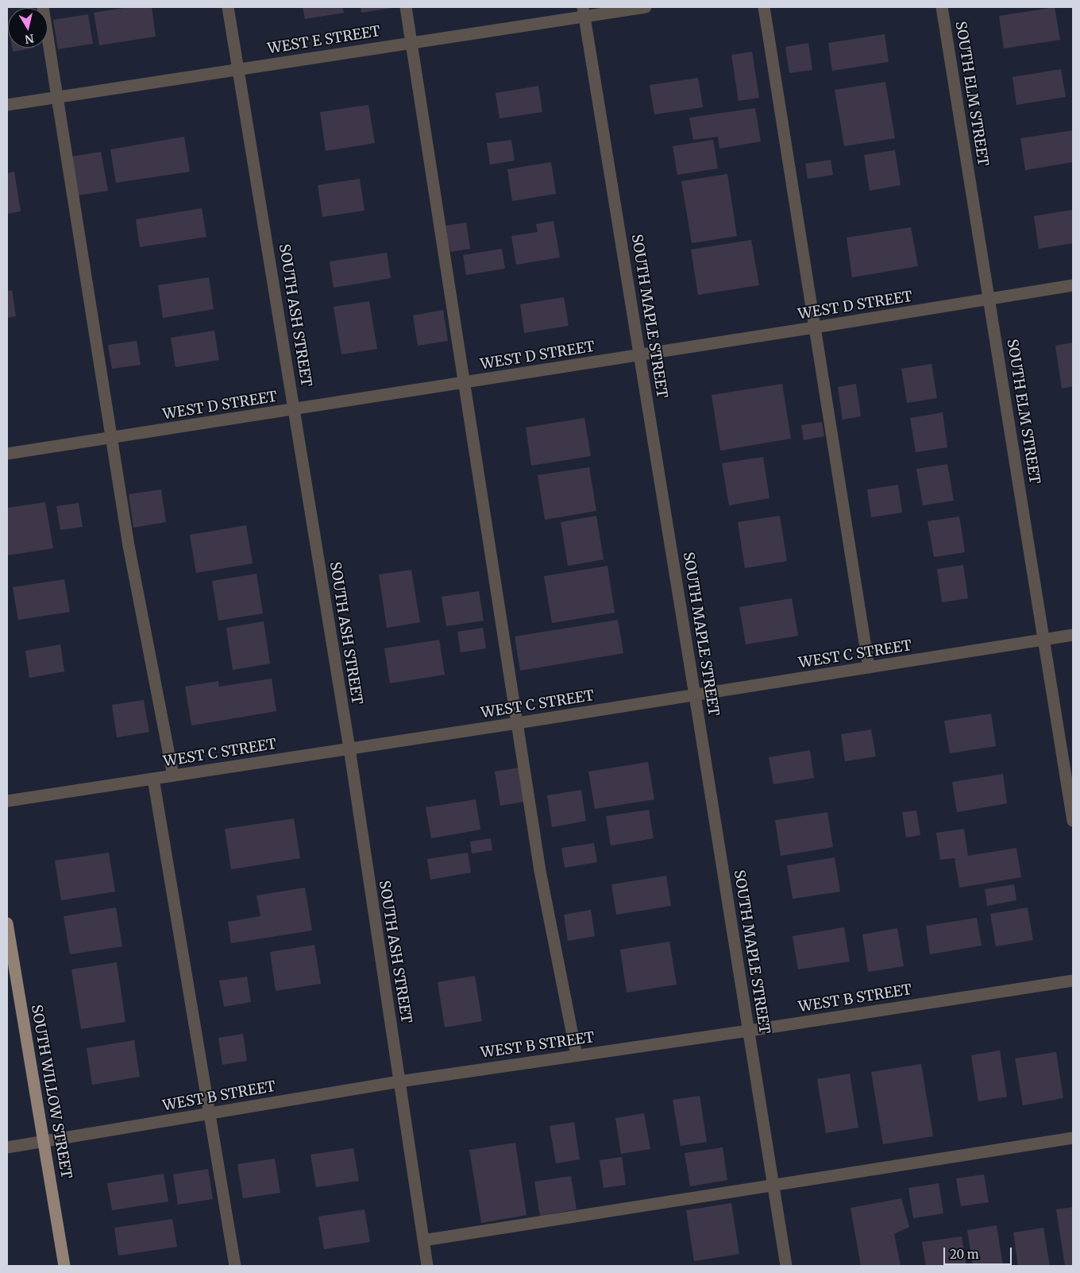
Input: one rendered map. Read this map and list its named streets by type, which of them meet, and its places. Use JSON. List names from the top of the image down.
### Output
{
  "streets": {
    "main road": ["SOUTH WILLOW STREET"],
    "street": [
      "WEST E STREET",
      "SOUTH ELM STREET",
      "WEST D STREET",
      "SOUTH ASH STREET",
      "SOUTH MAPLE STREET",
      "WEST C STREET",
      "WEST B STREET"
    ]
  },
  "crossings": [
    ["WEST E STREET", "SOUTH ASH STREET"],
    ["WEST E STREET", "SOUTH MAPLE STREET"],
    ["SOUTH ELM STREET", "WEST D STREET"],
    ["SOUTH ELM STREET", "WEST C STREET"],
    ["WEST D STREET", "SOUTH ASH STREET"],
    ["WEST D STREET", "SOUTH MAPLE STREET"],
    ["SOUTH ASH STREET", "WEST C STREET"],
    ["SOUTH ASH STREET", "WEST B STREET"],
    ["SOUTH MAPLE STREET", "WEST C STREET"],
    ["SOUTH MAPLE STREET", "WEST B STREET"],
    ["WEST B STREET", "SOUTH WILLOW STREET"]
  ],
  "scale_bar": "20 m",
  "north": "bottom"
}
